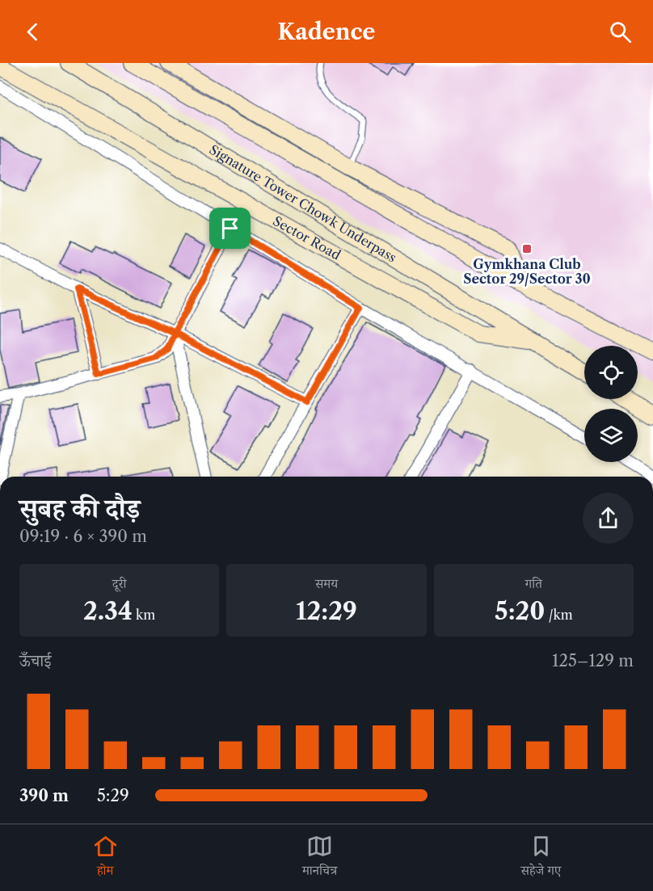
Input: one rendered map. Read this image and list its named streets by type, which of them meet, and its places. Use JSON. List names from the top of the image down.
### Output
{
  "streets": {
    "main road": ["Signature Tower Chowk Underpass", "Sector Road"]
  },
  "crossings": [
    ["Signature Tower Chowk Underpass", "Sector Road"]
  ],
  "places": {
    "transit": ["Gymkhana Club Sector 29/Sector 30"]
  },
  "page": {
    "header": "Kadence",
    "heading": ["सुबह की दौड़", "09:19 · 6 × 390 m"],
    "stats": [
      ["दूरी", "2.34 km"],
      ["समय", "12:29"],
      ["गति", "5:20 /km"]
    ],
    "chart": ["ऊँचाई", "125–129 m"],
    "list": [
      {
        "name": "390 m",
        "note": "5:29"
      }
    ],
    "tabs": ["होम", "मानचित्र", "सहेजे गए"]
  }
}
